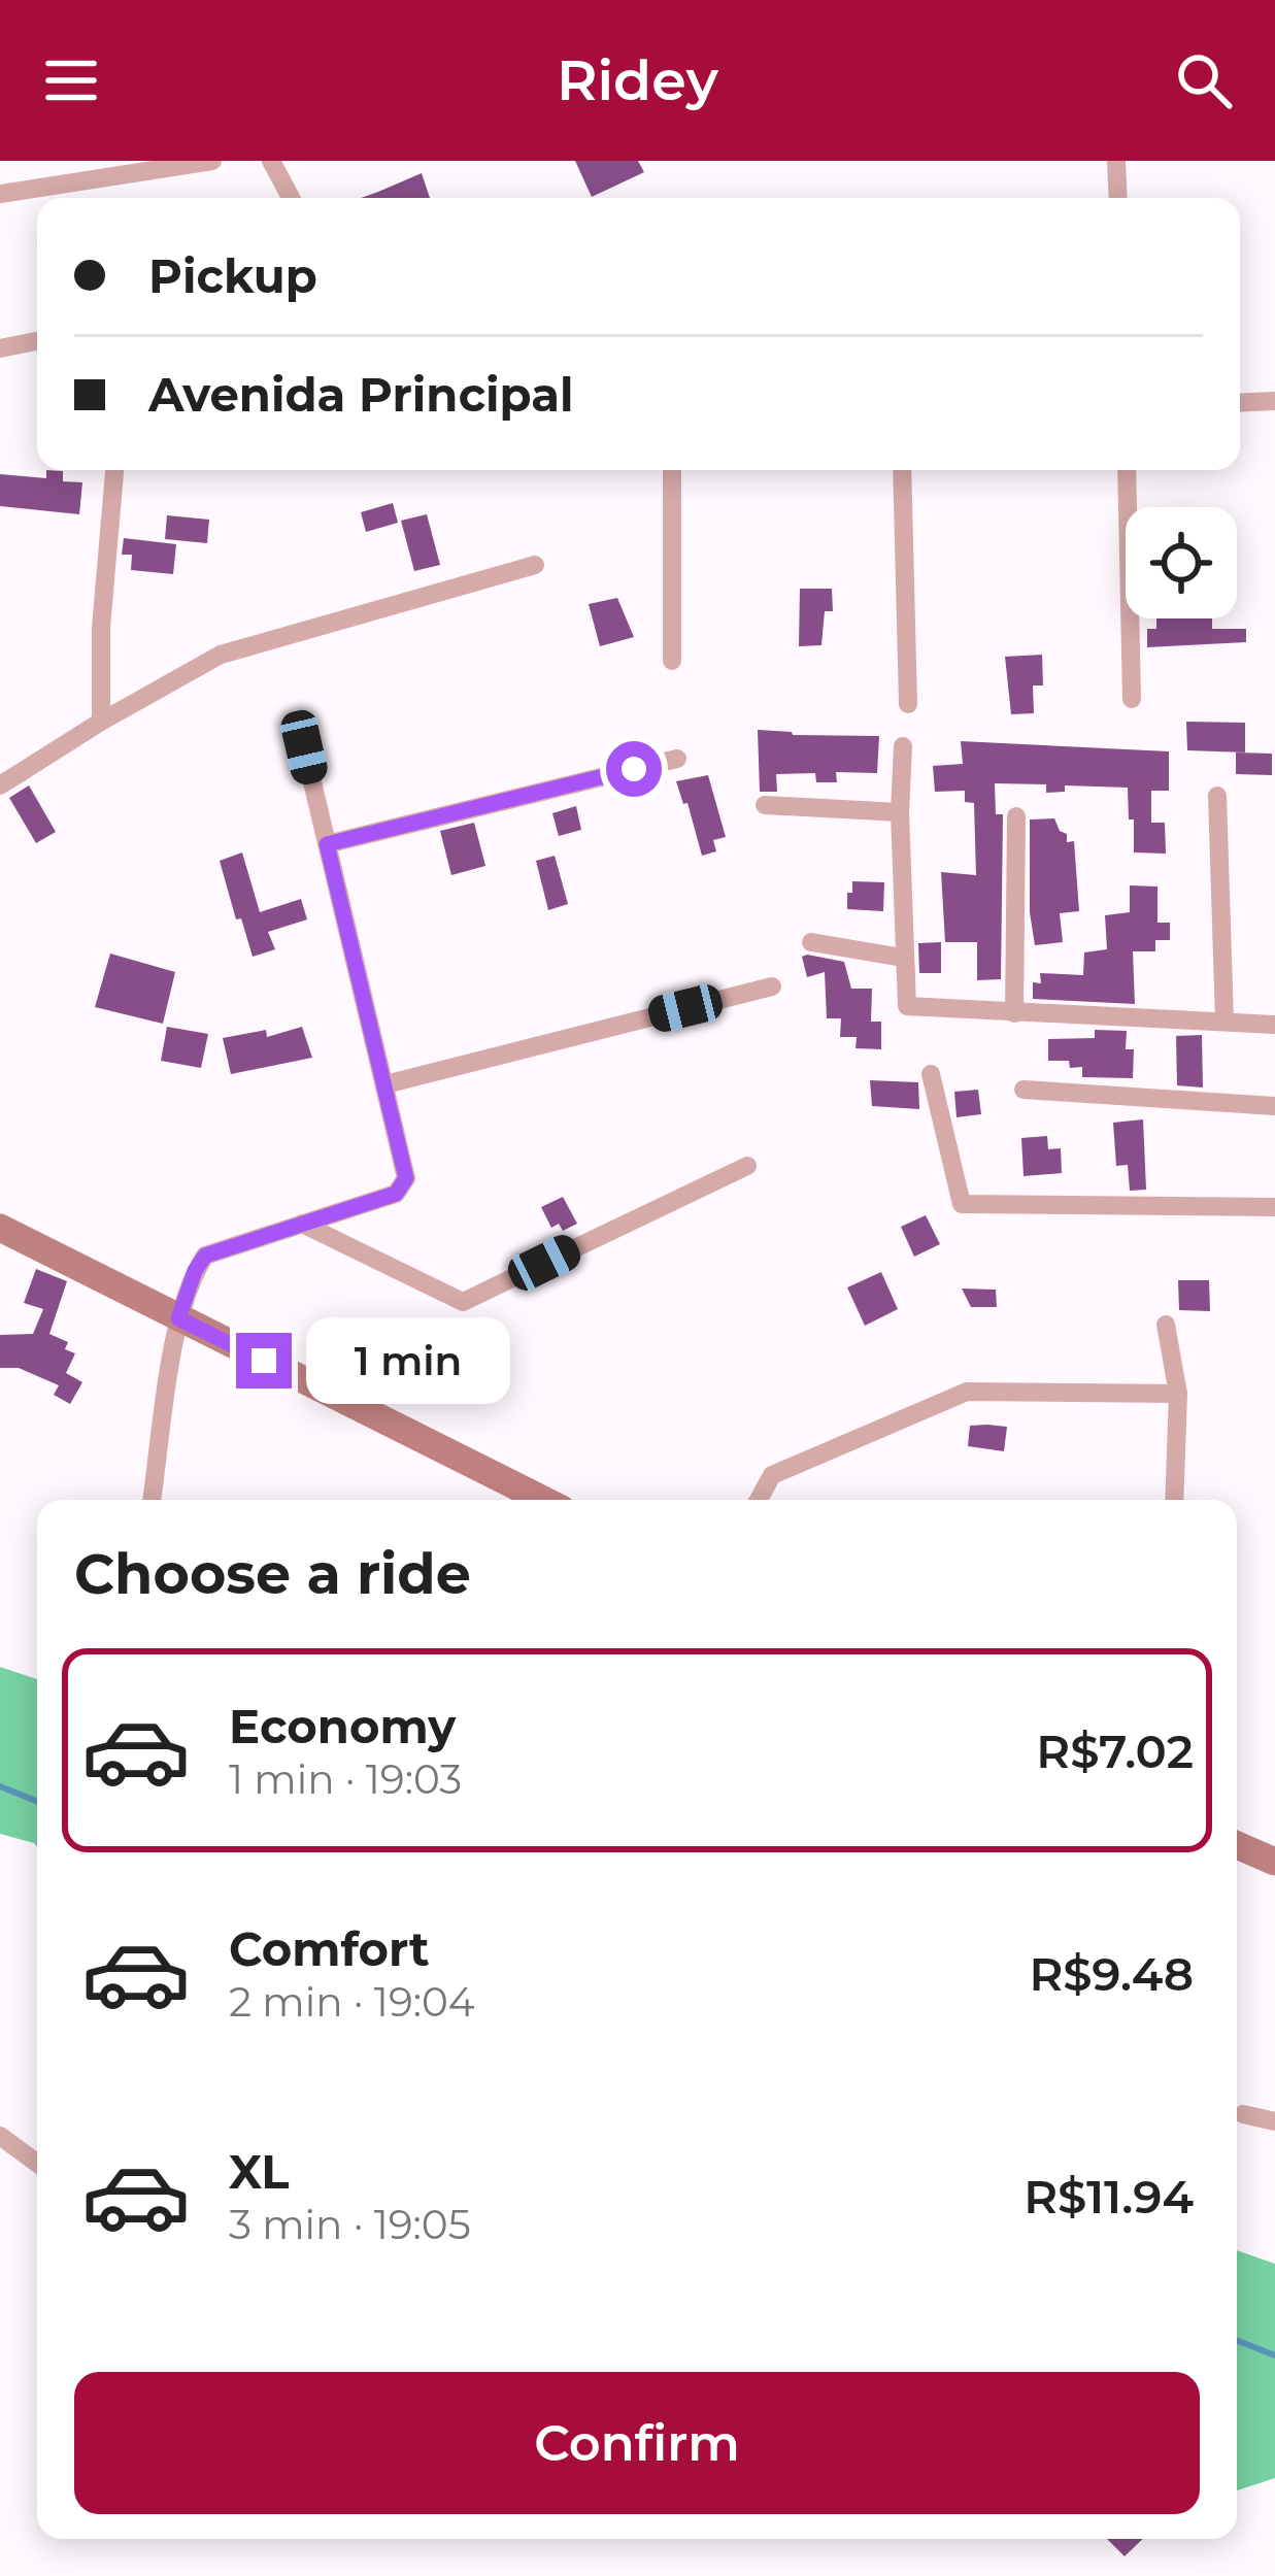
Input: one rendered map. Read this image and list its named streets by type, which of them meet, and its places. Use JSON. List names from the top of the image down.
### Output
{
  "page": {
    "header": "Ridey",
    "banner": ["Pickup", "Avenida Principal"],
    "bubble": "1 min",
    "heading": "Choose a ride",
    "list": [
      {
        "name": "Economy",
        "note": "1 min · 19:03",
        "value": "R$7.02"
      },
      {
        "name": "Comfort",
        "note": "2 min · 19:04",
        "value": "R$9.48"
      },
      {
        "name": "XL",
        "note": "3 min · 19:05",
        "value": "R$11.94"
      }
    ],
    "buttons": "Confirm"
  }
}
